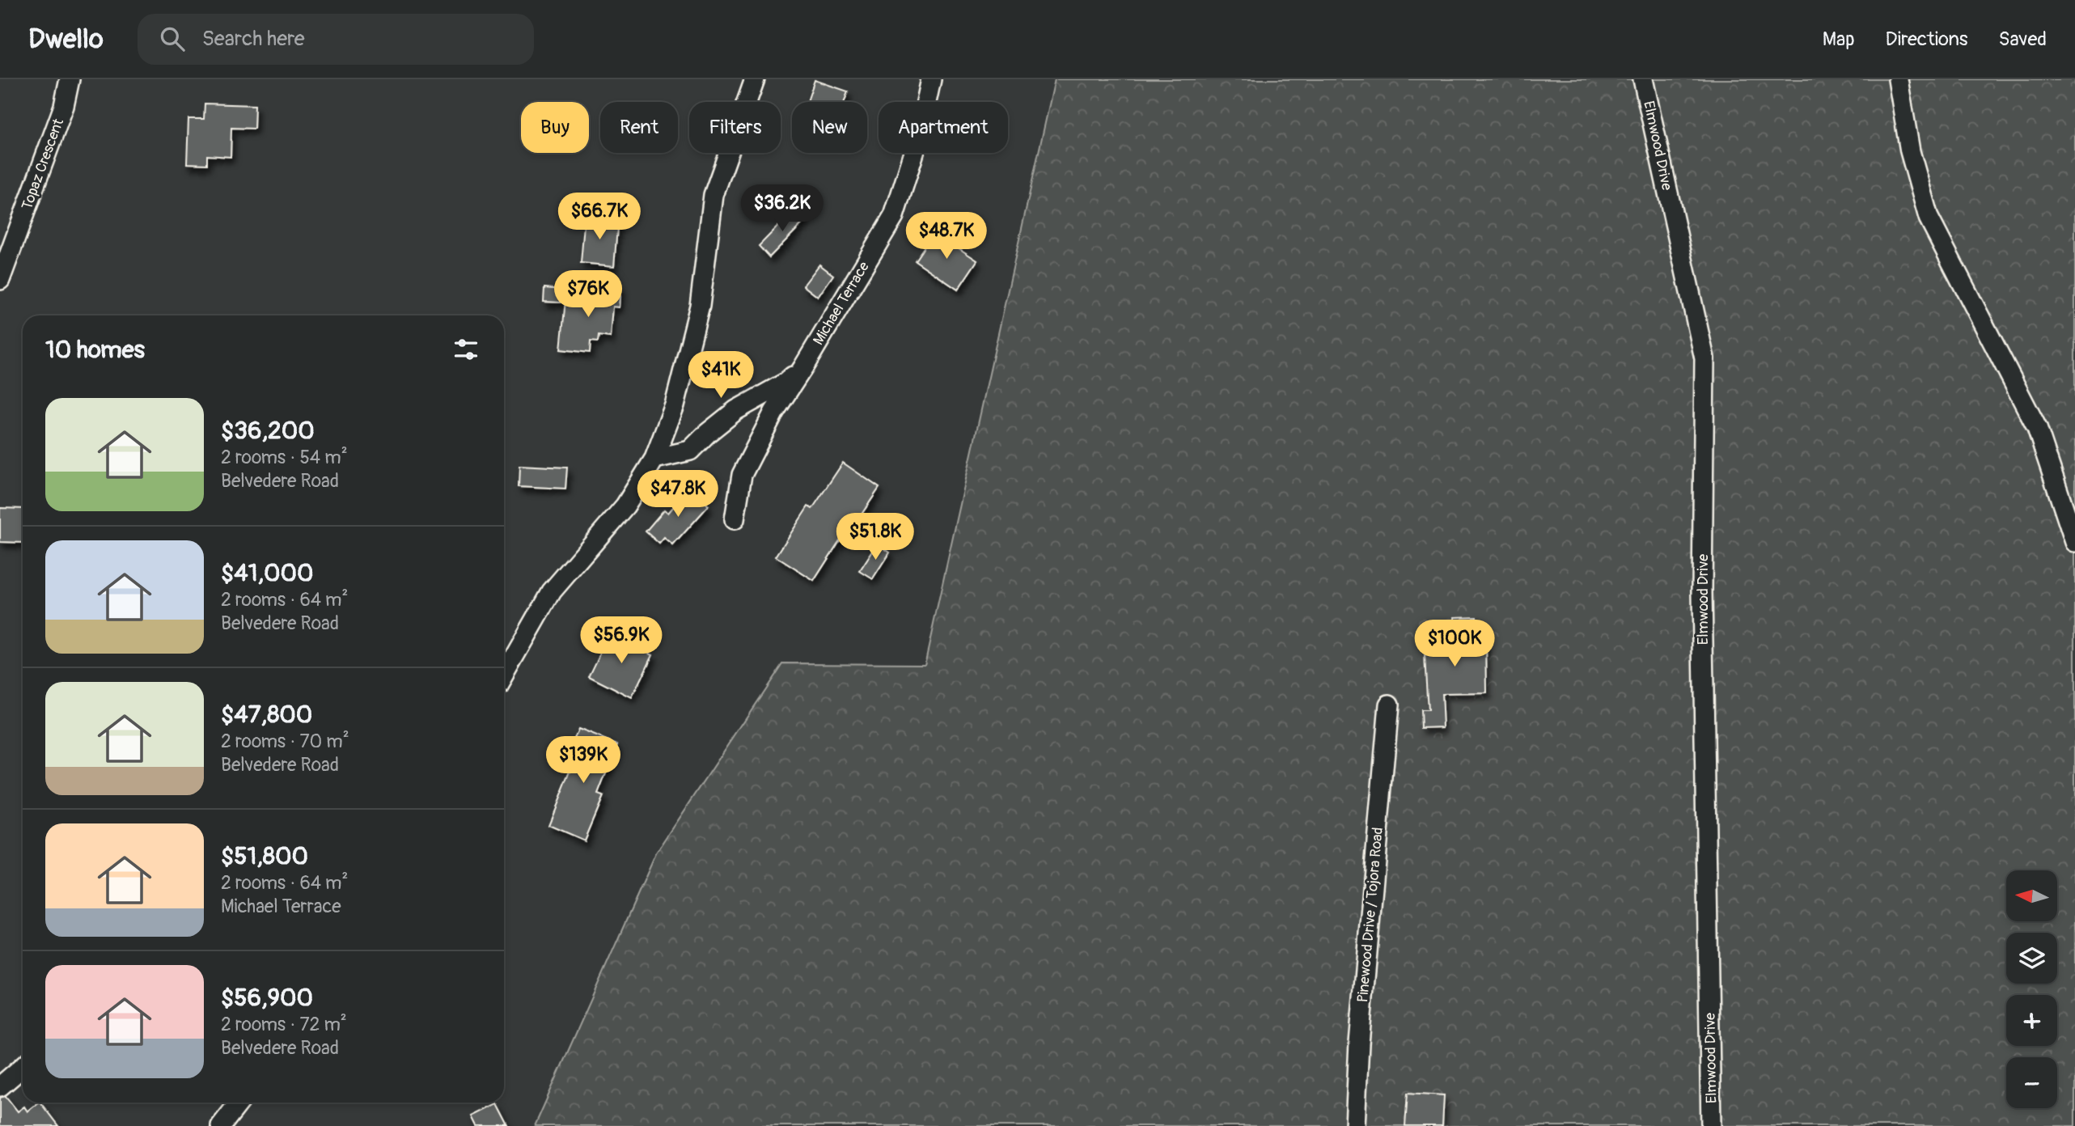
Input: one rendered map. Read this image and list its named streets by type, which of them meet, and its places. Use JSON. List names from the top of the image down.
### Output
{
  "streets": {
    "street": [
      "Elmwood Drive",
      "Topaz Crescent",
      "Michael Terrace",
      "Pinewood Drive / Tojora Road"
    ]
  },
  "north": "left",
  "page": {
    "header": "Dwello",
    "search": "Search here",
    "nav": ["Map", "Directions", "Saved"],
    "chip": [
      "Buy",
      "Rent",
      "Filters",
      "New",
      "Apartment"
    ],
    "price": [
      "$36.2K",
      "$66.7K",
      "$48.7K",
      "$76K",
      "$41K",
      "$47.8K",
      "$51.8K",
      "$56.9K",
      "$100K",
      "$139K"
    ],
    "heading": "10 homes",
    "list": [
      {
        "name": "$36,200",
        "note": "2 rooms · 54 m² · Belvedere Road"
      },
      {
        "name": "$41,000",
        "note": "2 rooms · 64 m² · Belvedere Road"
      },
      {
        "name": "$47,800",
        "note": "2 rooms · 70 m² · Belvedere Road"
      },
      {
        "name": "$51,800",
        "note": "2 rooms · 64 m² · Michael Terrace"
      },
      {
        "name": "$56,900",
        "note": "2 rooms · 72 m² · Belvedere Road"
      }
    ],
    "map_buttons": ["+", "−"]
  }
}
